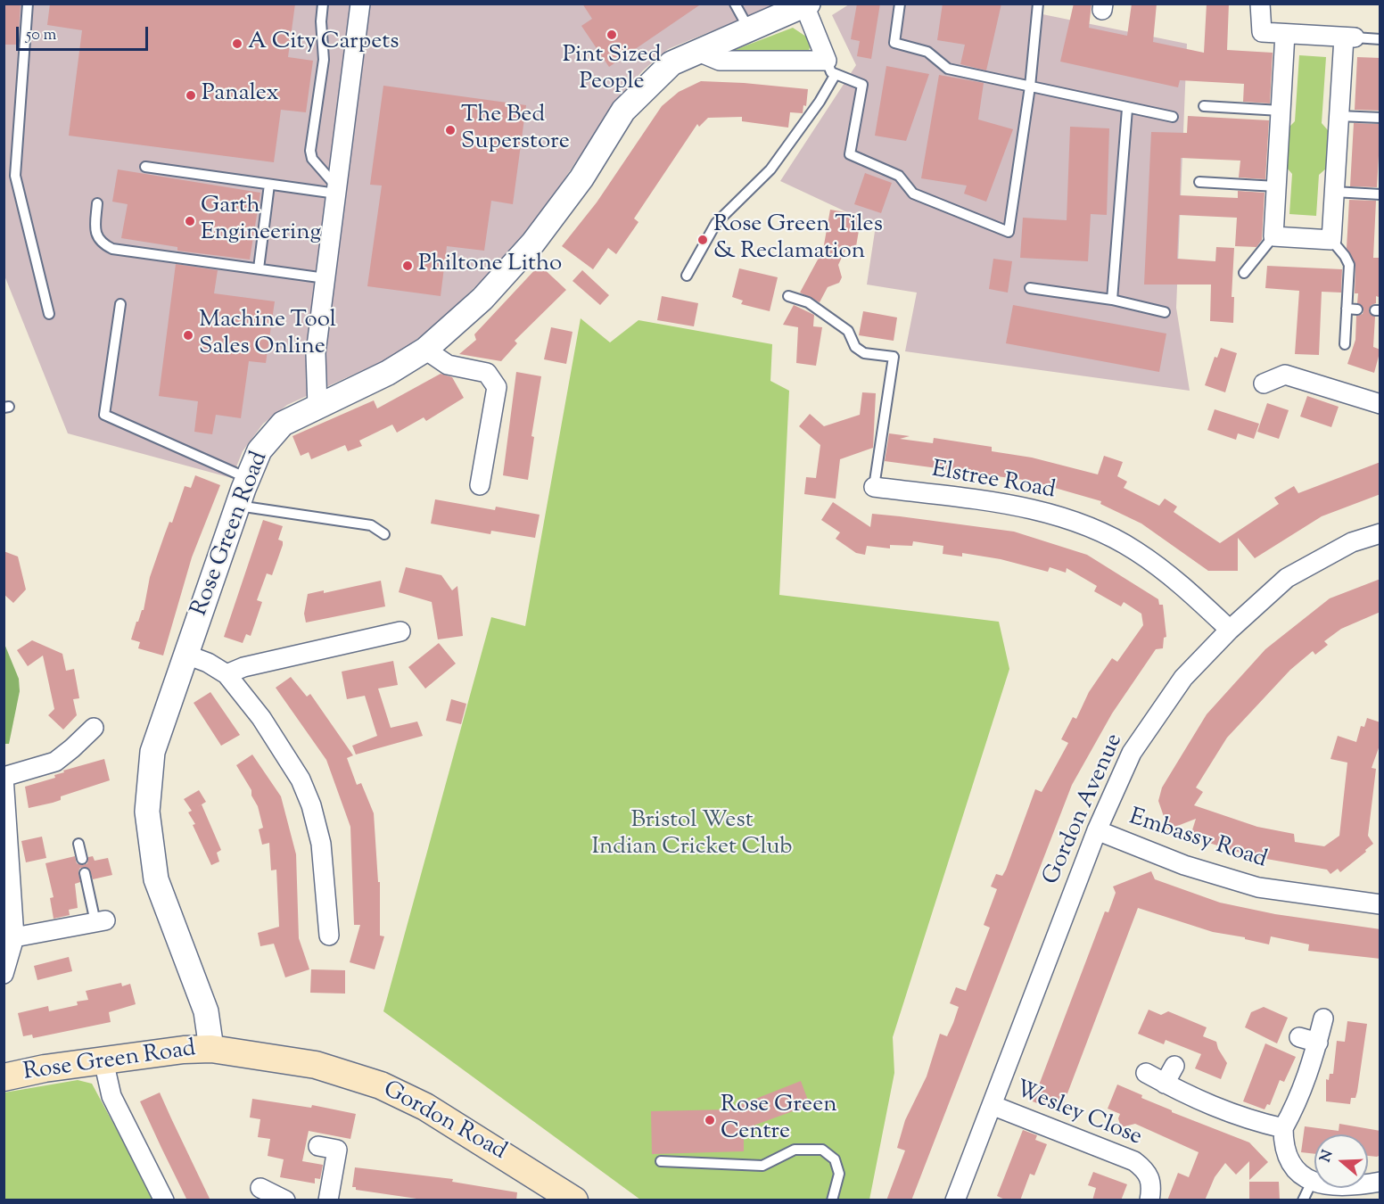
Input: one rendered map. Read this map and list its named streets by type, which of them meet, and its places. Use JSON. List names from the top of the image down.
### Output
{
  "streets": {
    "main road": ["Rose Green Road", "Gordon Road"],
    "street": [
      "Elstree Road",
      "Gordon Avenue",
      "Embassy Road",
      "Wesley Close"
    ]
  },
  "crossings": [
    ["Elstree Road", "Gordon Avenue"],
    ["Rose Green Road", "Gordon Road"],
    ["Gordon Avenue", "Embassy Road"],
    ["Gordon Avenue", "Wesley Close"]
  ],
  "parks": ["Bristol West Indian Cricket Club"],
  "places": [
    "Pint Sized People",
    "A City Carpets",
    "Panalex",
    "The Bed Superstore",
    "Garth Engineering",
    "Rose Green Tiles & Reclamation",
    "Philtone Litho",
    "Machine Tool Sales Online",
    "Rose Green Centre"
  ],
  "scale_bar": "50 m",
  "north": "left"
}
